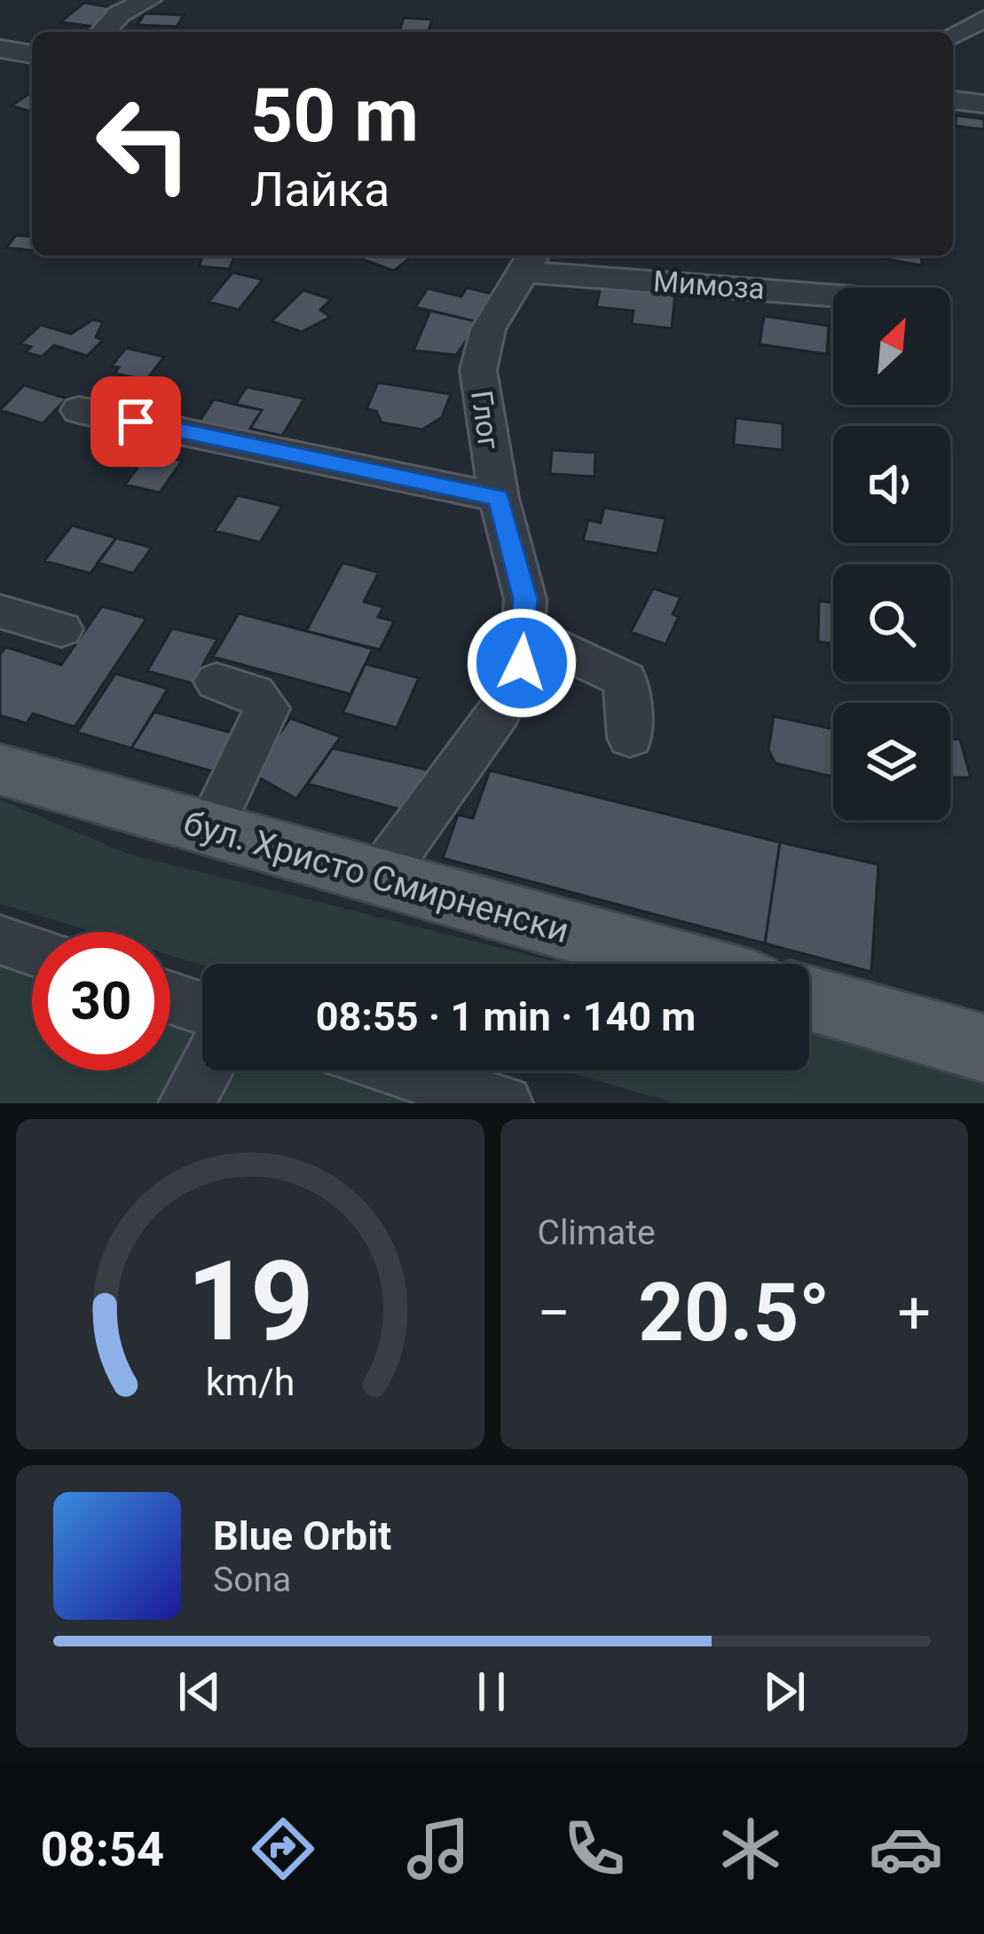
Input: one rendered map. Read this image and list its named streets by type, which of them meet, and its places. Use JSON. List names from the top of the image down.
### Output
{
  "streets": {
    "main road": ["бул. Христо Смирненски"],
    "street": ["Мимоза", "Глог"]
  },
  "crossings": [
    ["Мимоза", "Глог"],
    ["Глог", "бул. Христо Смирненски"]
  ],
  "north": "top right",
  "page": {
    "turn": ["50 m", "Лайка"],
    "limit": "30",
    "trip": "08:55 · 1 min · 140 m",
    "tile": "Climate",
    "heat": ["−", "20.5°", "+"],
    "song": ["Blue Orbit", "Sona"],
    "tabs": "08:54",
    "gauge": ["19", "km/h"]
  }
}
